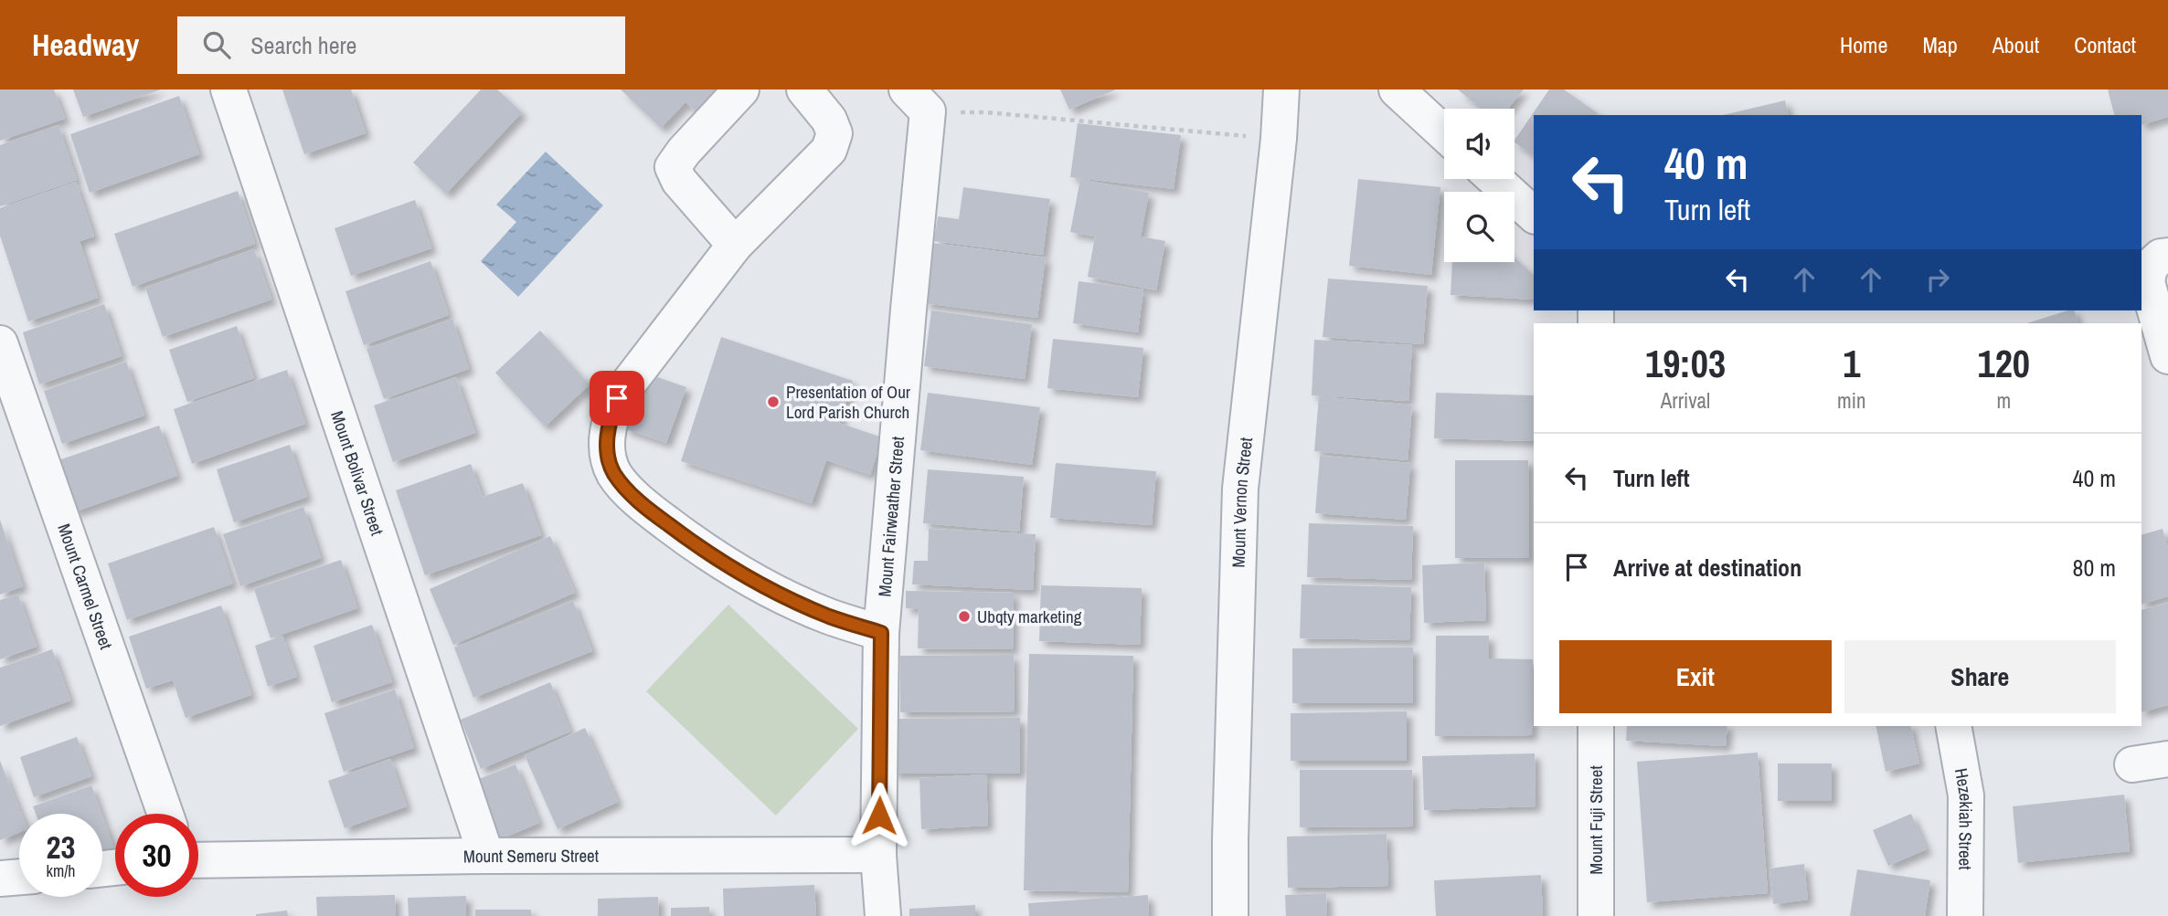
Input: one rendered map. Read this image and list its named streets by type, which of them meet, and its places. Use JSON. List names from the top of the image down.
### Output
{
  "streets": {
    "street": [
      "Mount Bolivar Street",
      "Mount Vernon Street",
      "Mount Fairweather Street",
      "Mount Carmel Street",
      "Mount Fuji Street",
      "Hezekiah Street",
      "Mount Semeru Street"
    ]
  },
  "crossings": [
    ["Mount Bolivar Street", "Mount Semeru Street"],
    ["Mount Fairweather Street", "Mount Semeru Street"]
  ],
  "places": ["Presentation of Our Lord Parish Church", "Ubqty marketing"],
  "page": {
    "header": "Headway",
    "search": "Search here",
    "nav": [
      "Home",
      "Map",
      "About",
      "Contact"
    ],
    "turn": ["40 m", "Turn left"],
    "eta": [
      "19:03",
      "Arrival",
      "1",
      "min",
      "120",
      "m"
    ],
    "list": [
      {
        "name": "Turn left",
        "value": "40 m"
      },
      {
        "name": "Arrive at destination",
        "value": "80 m"
      }
    ],
    "buttons": ["Exit", "Share"],
    "speed": "23 km/h",
    "limit": "30"
  }
}
